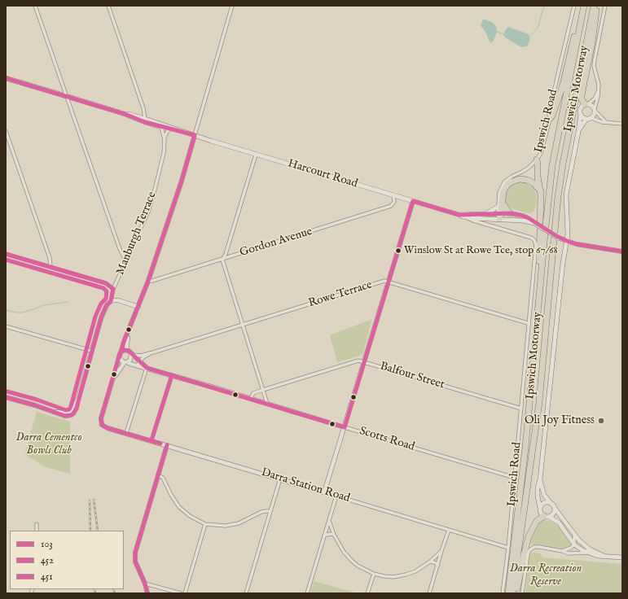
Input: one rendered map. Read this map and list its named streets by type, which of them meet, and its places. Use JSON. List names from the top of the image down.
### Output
{
  "streets": {
    "highway": ["Ipswich Motorway"],
    "main road": ["Ipswich Road", "Harcourt Road"],
    "street": [
      "Manburgh Terrace",
      "Gordon Avenue",
      "Rowe Terrace",
      "Balfour Street",
      "Scotts Road",
      "Darra Station Road"
    ]
  },
  "crossings": [
    ["Ipswich Motorway", "Harcourt Road"],
    ["Ipswich Road", "Harcourt Road"],
    ["Ipswich Road", "Rowe Terrace"],
    ["Ipswich Road", "Balfour Street"],
    ["Ipswich Road", "Scotts Road"],
    ["Ipswich Road", "Darra Station Road"],
    ["Harcourt Road", "Manburgh Terrace"],
    ["Harcourt Road", "Gordon Avenue"],
    ["Rowe Terrace", "Scotts Road"],
    ["Balfour Street", "Scotts Road"]
  ],
  "parks": ["Darra Cementco Bowls Club", "Darra Recreation Reserve"],
  "places": ["Winslow St at Rowe Tce, stop 67/68", "Oli Joy Fitness"],
  "lines": ["transit line 103", "transit line 452", "transit line 451"],
  "legend": ["103", "452", "451"]
}
